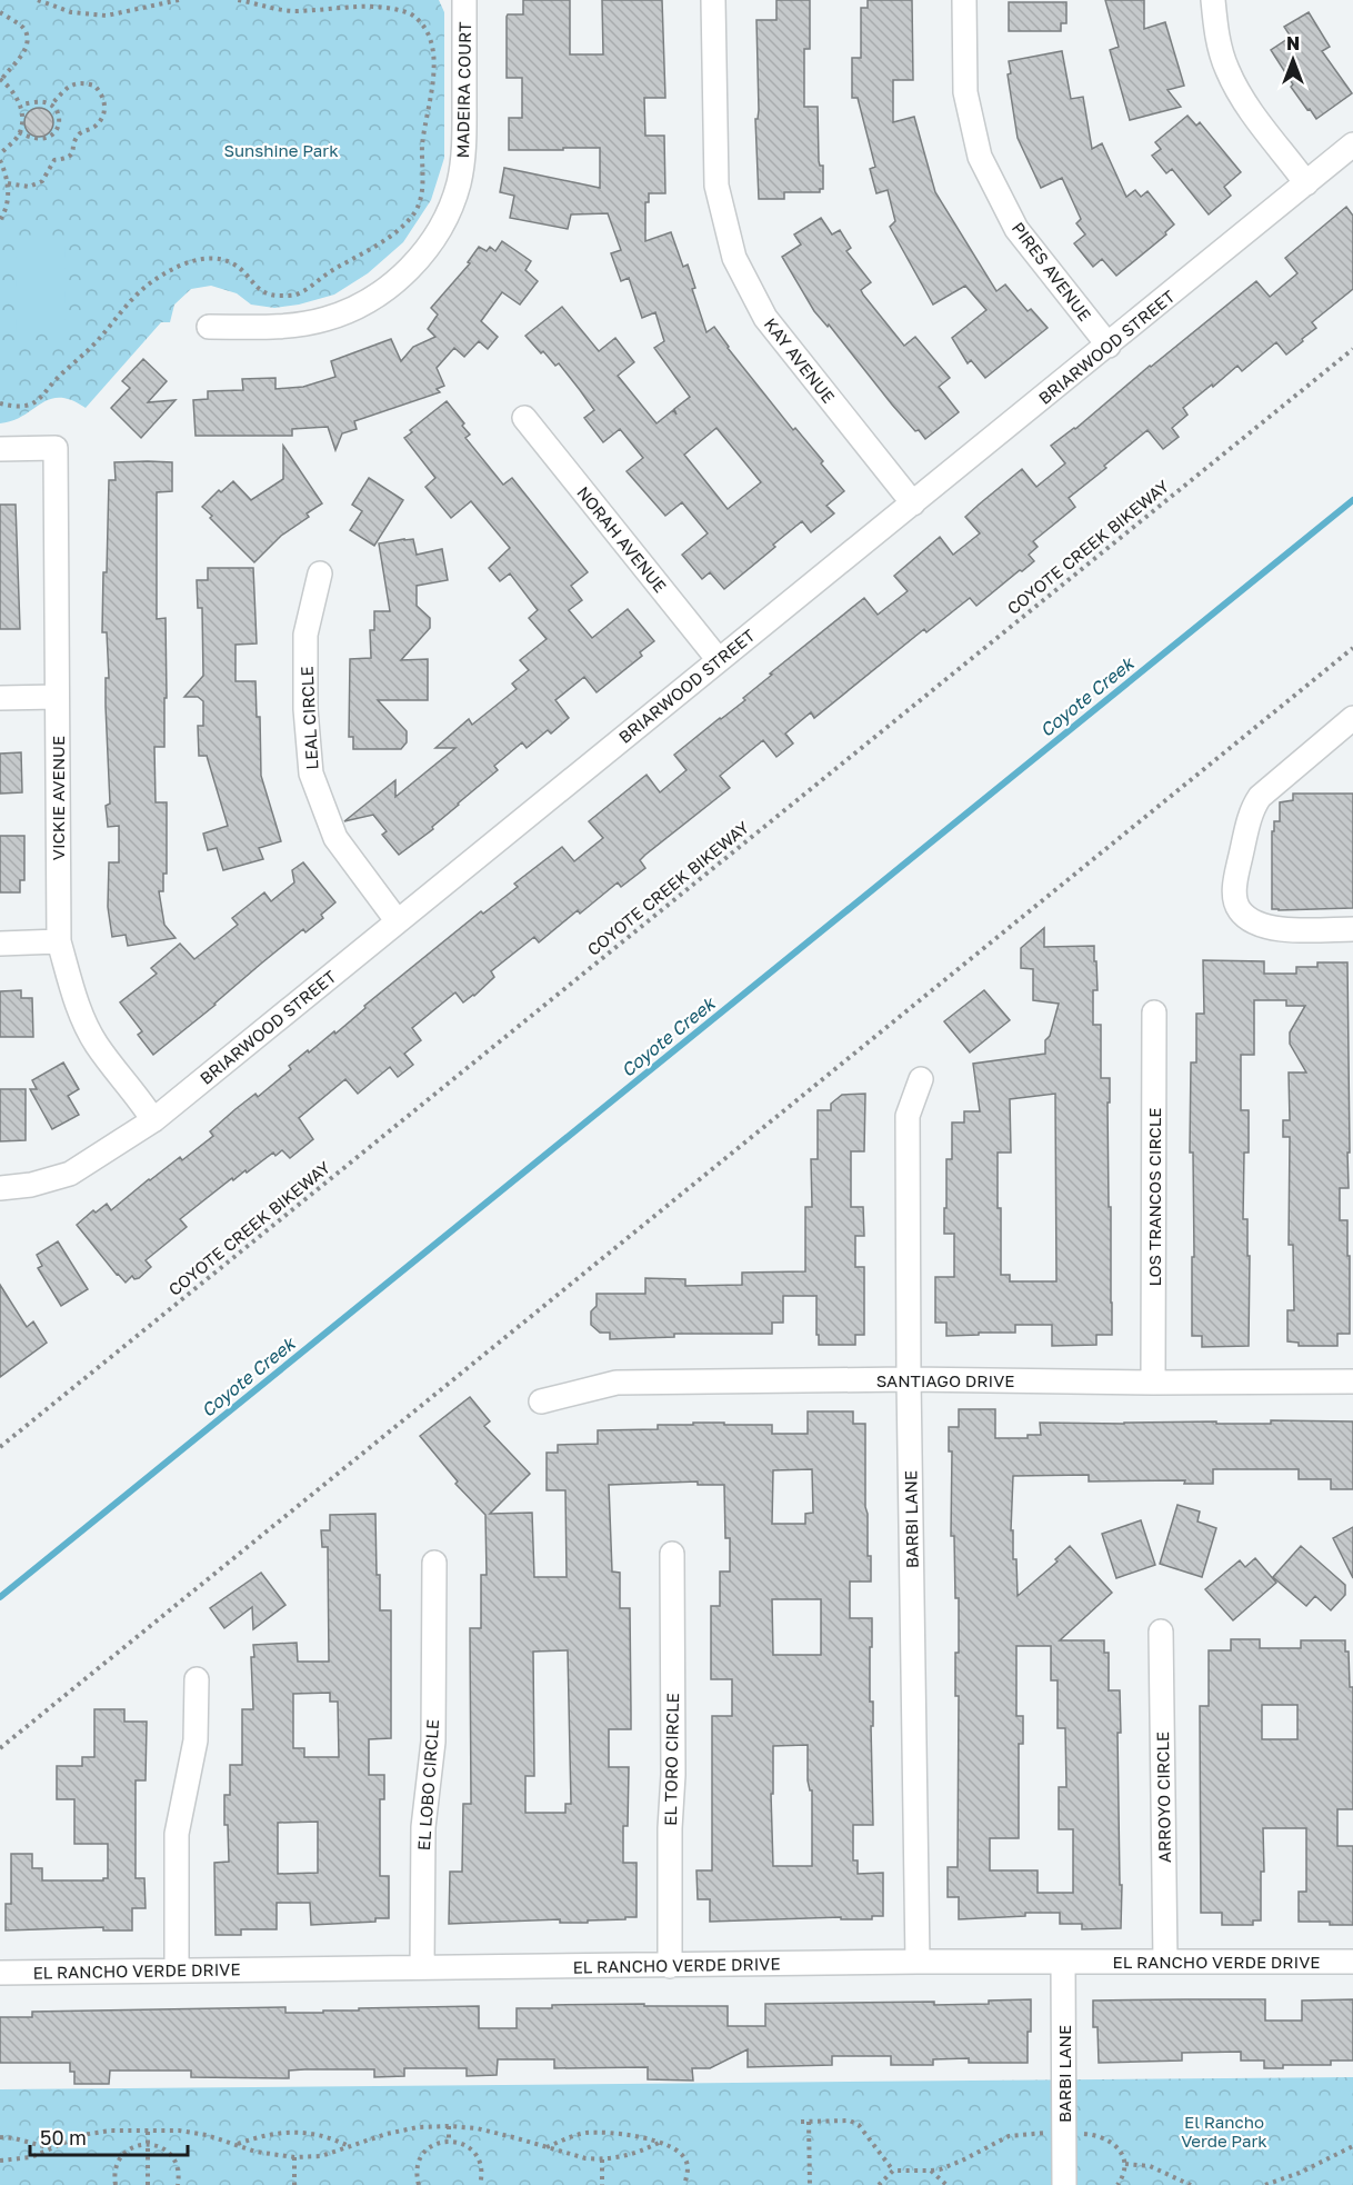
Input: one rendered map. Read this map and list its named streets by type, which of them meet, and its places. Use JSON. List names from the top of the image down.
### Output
{
  "streets": {
    "street": [
      "MADEIRA COURT",
      "PIRES AVENUE",
      "BRIARWOOD STREET",
      "KAY AVENUE",
      "NORAH AVENUE",
      "LEAL CIRCLE",
      "VICKIE AVENUE",
      "LOS TRANCOS CIRCLE",
      "SANTIAGO DRIVE",
      "BARBI LANE",
      "EL TORO CIRCLE",
      "EL LOBO CIRCLE",
      "ARROYO CIRCLE",
      "EL RANCHO VERDE DRIVE"
    ],
    "path": ["COYOTE CREEK BIKEWAY"]
  },
  "crossings": [
    ["PIRES AVENUE", "BRIARWOOD STREET"],
    ["BRIARWOOD STREET", "KAY AVENUE"],
    ["BRIARWOOD STREET", "NORAH AVENUE"],
    ["BRIARWOOD STREET", "LEAL CIRCLE"],
    ["BRIARWOOD STREET", "VICKIE AVENUE"],
    ["LOS TRANCOS CIRCLE", "SANTIAGO DRIVE"],
    ["SANTIAGO DRIVE", "BARBI LANE"],
    ["BARBI LANE", "EL RANCHO VERDE DRIVE"],
    ["EL TORO CIRCLE", "EL RANCHO VERDE DRIVE"],
    ["EL LOBO CIRCLE", "EL RANCHO VERDE DRIVE"],
    ["ARROYO CIRCLE", "EL RANCHO VERDE DRIVE"]
  ],
  "water": ["Coyote Creek"],
  "parks": ["Sunshine Park", "El Rancho Verde Park"],
  "scale_bar": "50 m",
  "north": "top"
}
